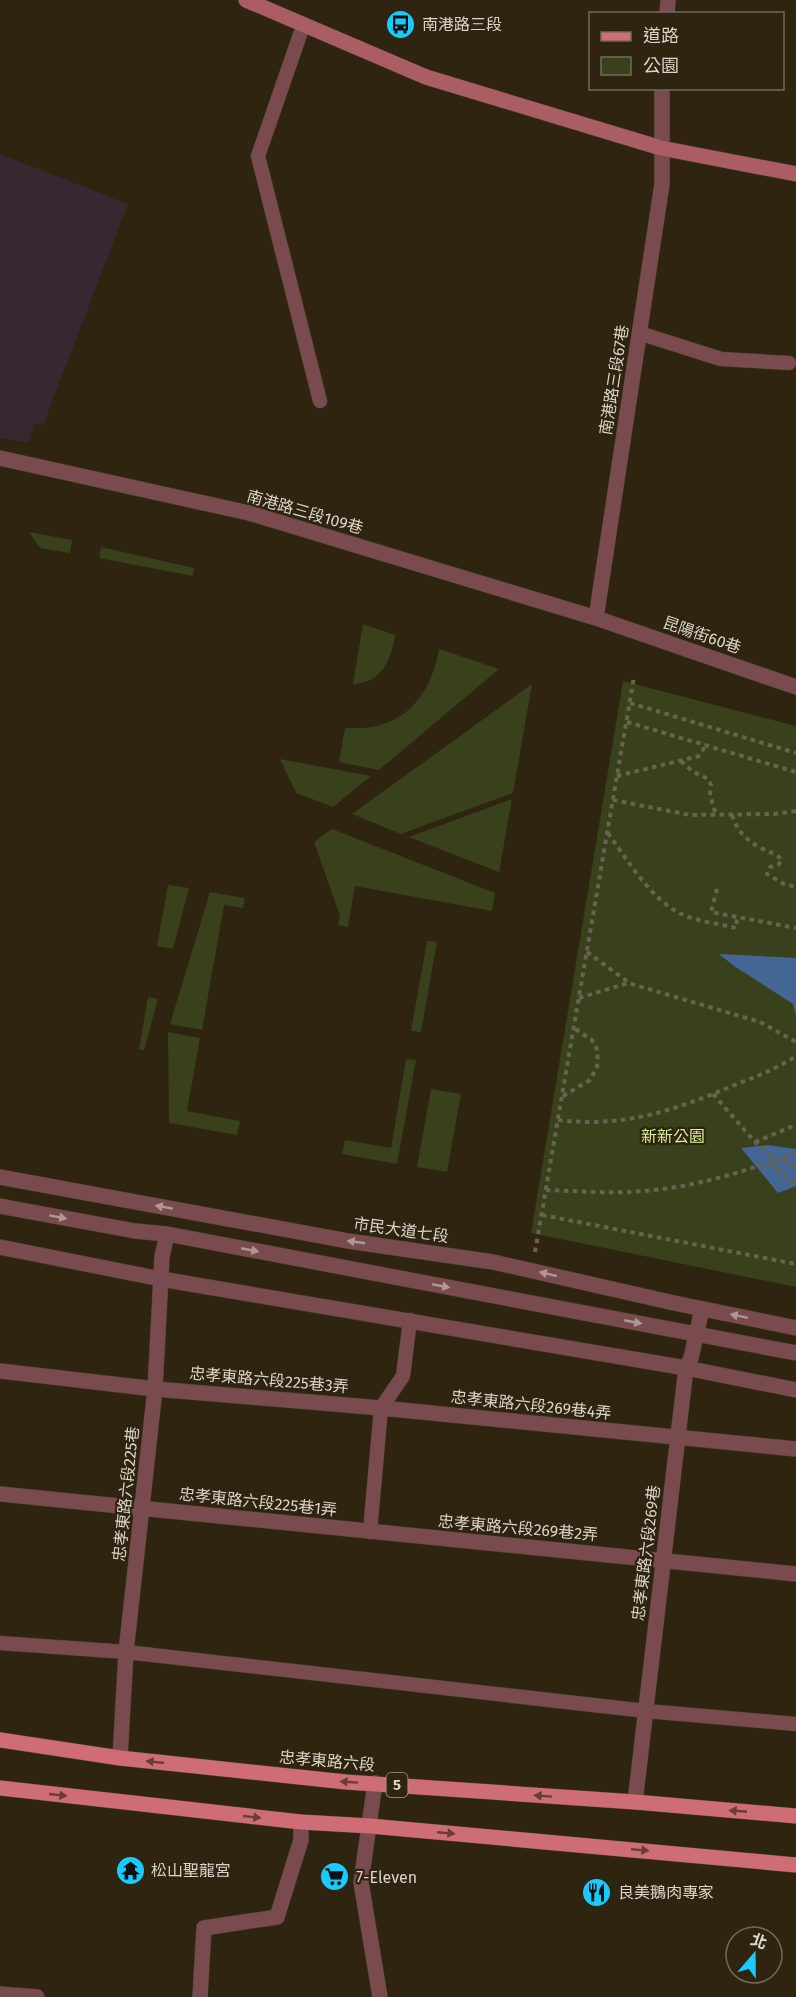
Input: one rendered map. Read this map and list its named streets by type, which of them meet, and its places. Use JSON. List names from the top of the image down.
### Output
{
  "streets": {
    "main road": ["忠孝東路六段", "5"],
    "street": [
      "南港路三段67巷",
      "南港路三段109巷",
      "昆陽街60巷",
      "市民大道七段",
      "忠孝東路六段225巷3弄",
      "忠孝東路六段269巷4弄",
      "忠孝東路六段225巷",
      "忠孝東路六段225巷1弄",
      "忠孝東路六段269巷2弄",
      "忠孝東路六段269巷"
    ]
  },
  "crossings": [
    ["南港路三段67巷", "南港路三段109巷"],
    ["南港路三段67巷", "昆陽街60巷"],
    ["南港路三段109巷", "昆陽街60巷"],
    ["市民大道七段", "忠孝東路六段269巷"],
    ["忠孝東路六段225巷3弄", "忠孝東路六段269巷4弄"],
    ["忠孝東路六段225巷3弄", "忠孝東路六段225巷"],
    ["忠孝東路六段269巷4弄", "忠孝東路六段269巷"],
    ["忠孝東路六段225巷", "忠孝東路六段225巷1弄"],
    ["忠孝東路六段225巷", "忠孝東路六段"],
    ["忠孝東路六段225巷1弄", "忠孝東路六段269巷2弄"],
    ["忠孝東路六段269巷2弄", "忠孝東路六段269巷"],
    ["忠孝東路六段269巷", "忠孝東路六段"]
  ],
  "parks": ["新新公園"],
  "places": {
    "bus stop": ["南港路三段"],
    "temple": ["松山聖龍宮"],
    "supermarket": ["7-Eleven"],
    "restaurant": ["良美鵝肉專家"]
  },
  "legend": ["道路", "公園"],
  "north": "top"
}
